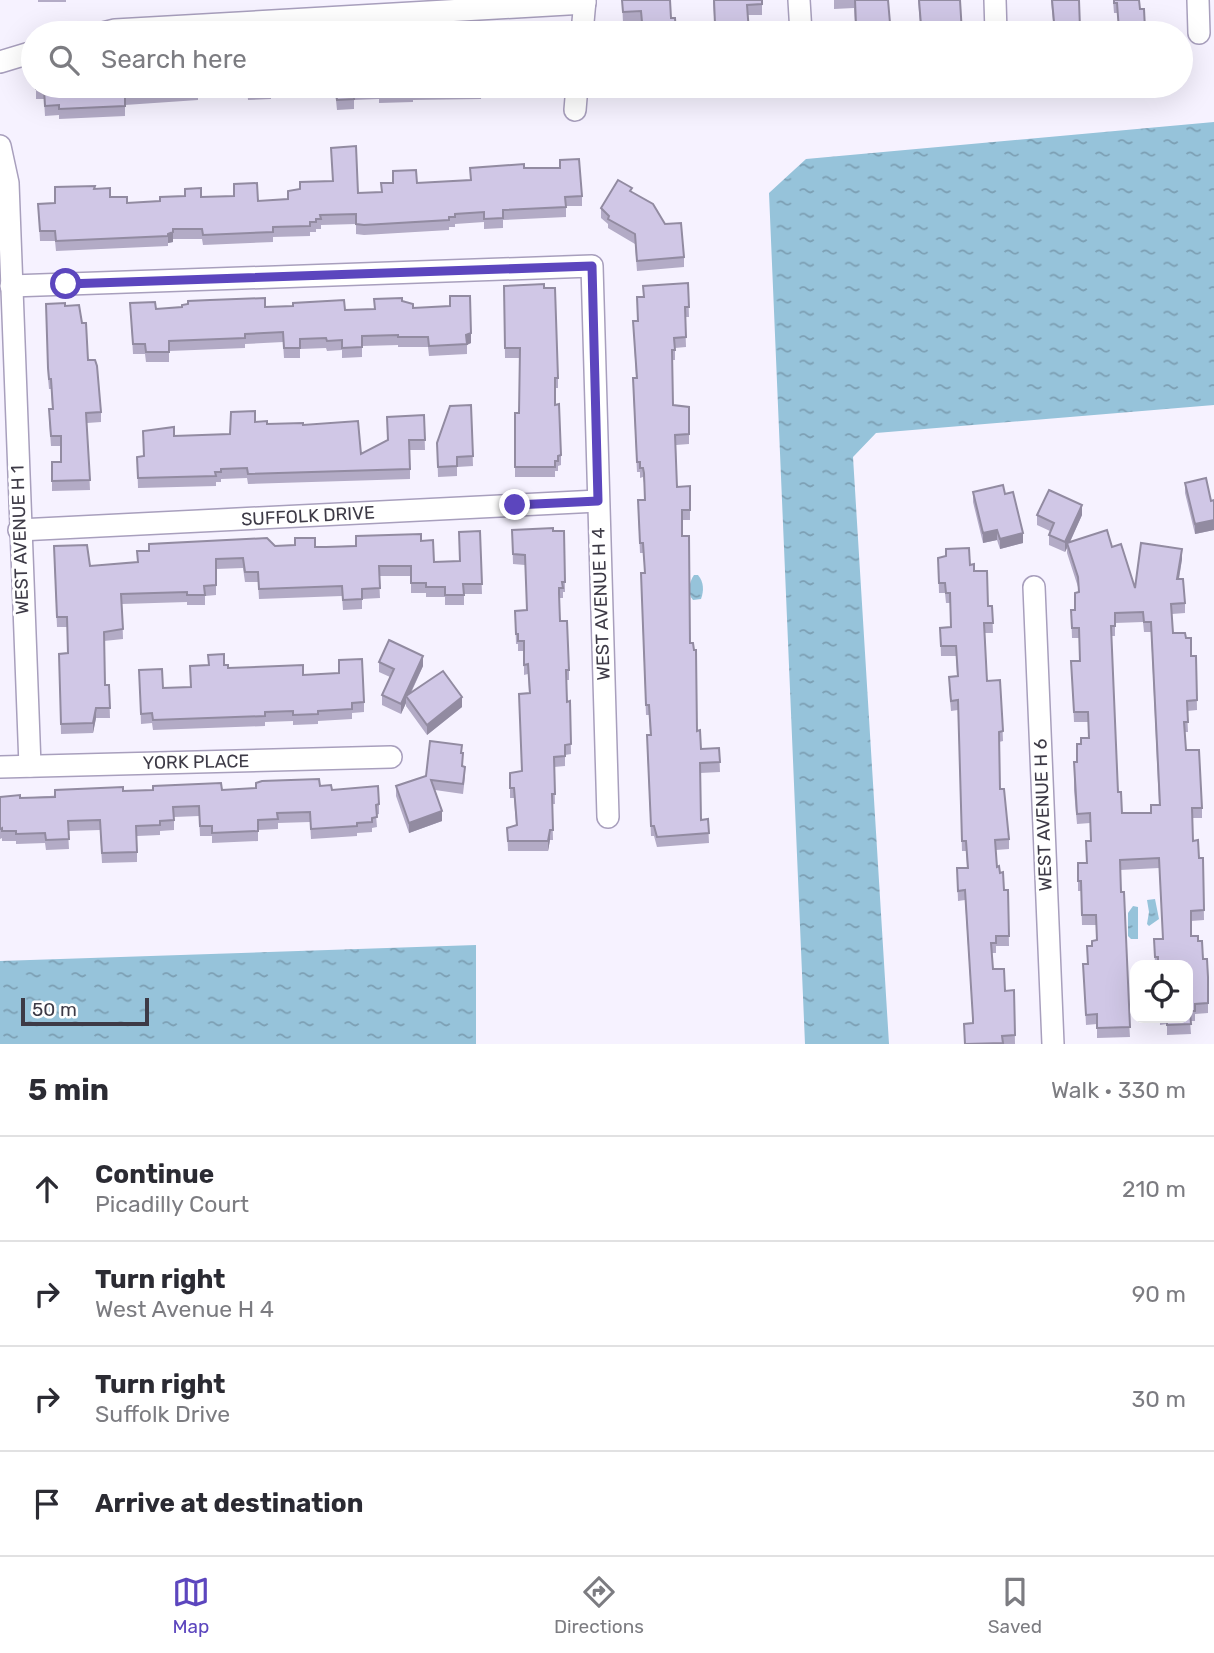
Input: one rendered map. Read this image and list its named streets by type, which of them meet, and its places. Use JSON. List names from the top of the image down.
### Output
{
  "streets": {
    "street": [
      "SUFFOLK DRIVE",
      "WEST AVENUE H 1",
      "WEST AVENUE H 4",
      "YORK PLACE",
      "WEST AVENUE H 6"
    ]
  },
  "crossings": [
    ["SUFFOLK DRIVE", "WEST AVENUE H 1"],
    ["SUFFOLK DRIVE", "WEST AVENUE H 4"],
    ["WEST AVENUE H 1", "WEST AVENUE H 4"],
    ["WEST AVENUE H 1", "YORK PLACE"]
  ],
  "scale_bar": "50 m",
  "page": {
    "search": "Search here",
    "scale": "50 m",
    "heading": ["5 min", "Walk · 330 m"],
    "list": [
      ["Continue", "Picadilly Court", "210 m"],
      ["Turn right", "West Avenue H 4", "90 m"],
      ["Turn right", "Suffolk Drive", "30 m"],
      "Arrive at destination"
    ],
    "nav": ["Map", "Directions", "Saved"]
  }
}
